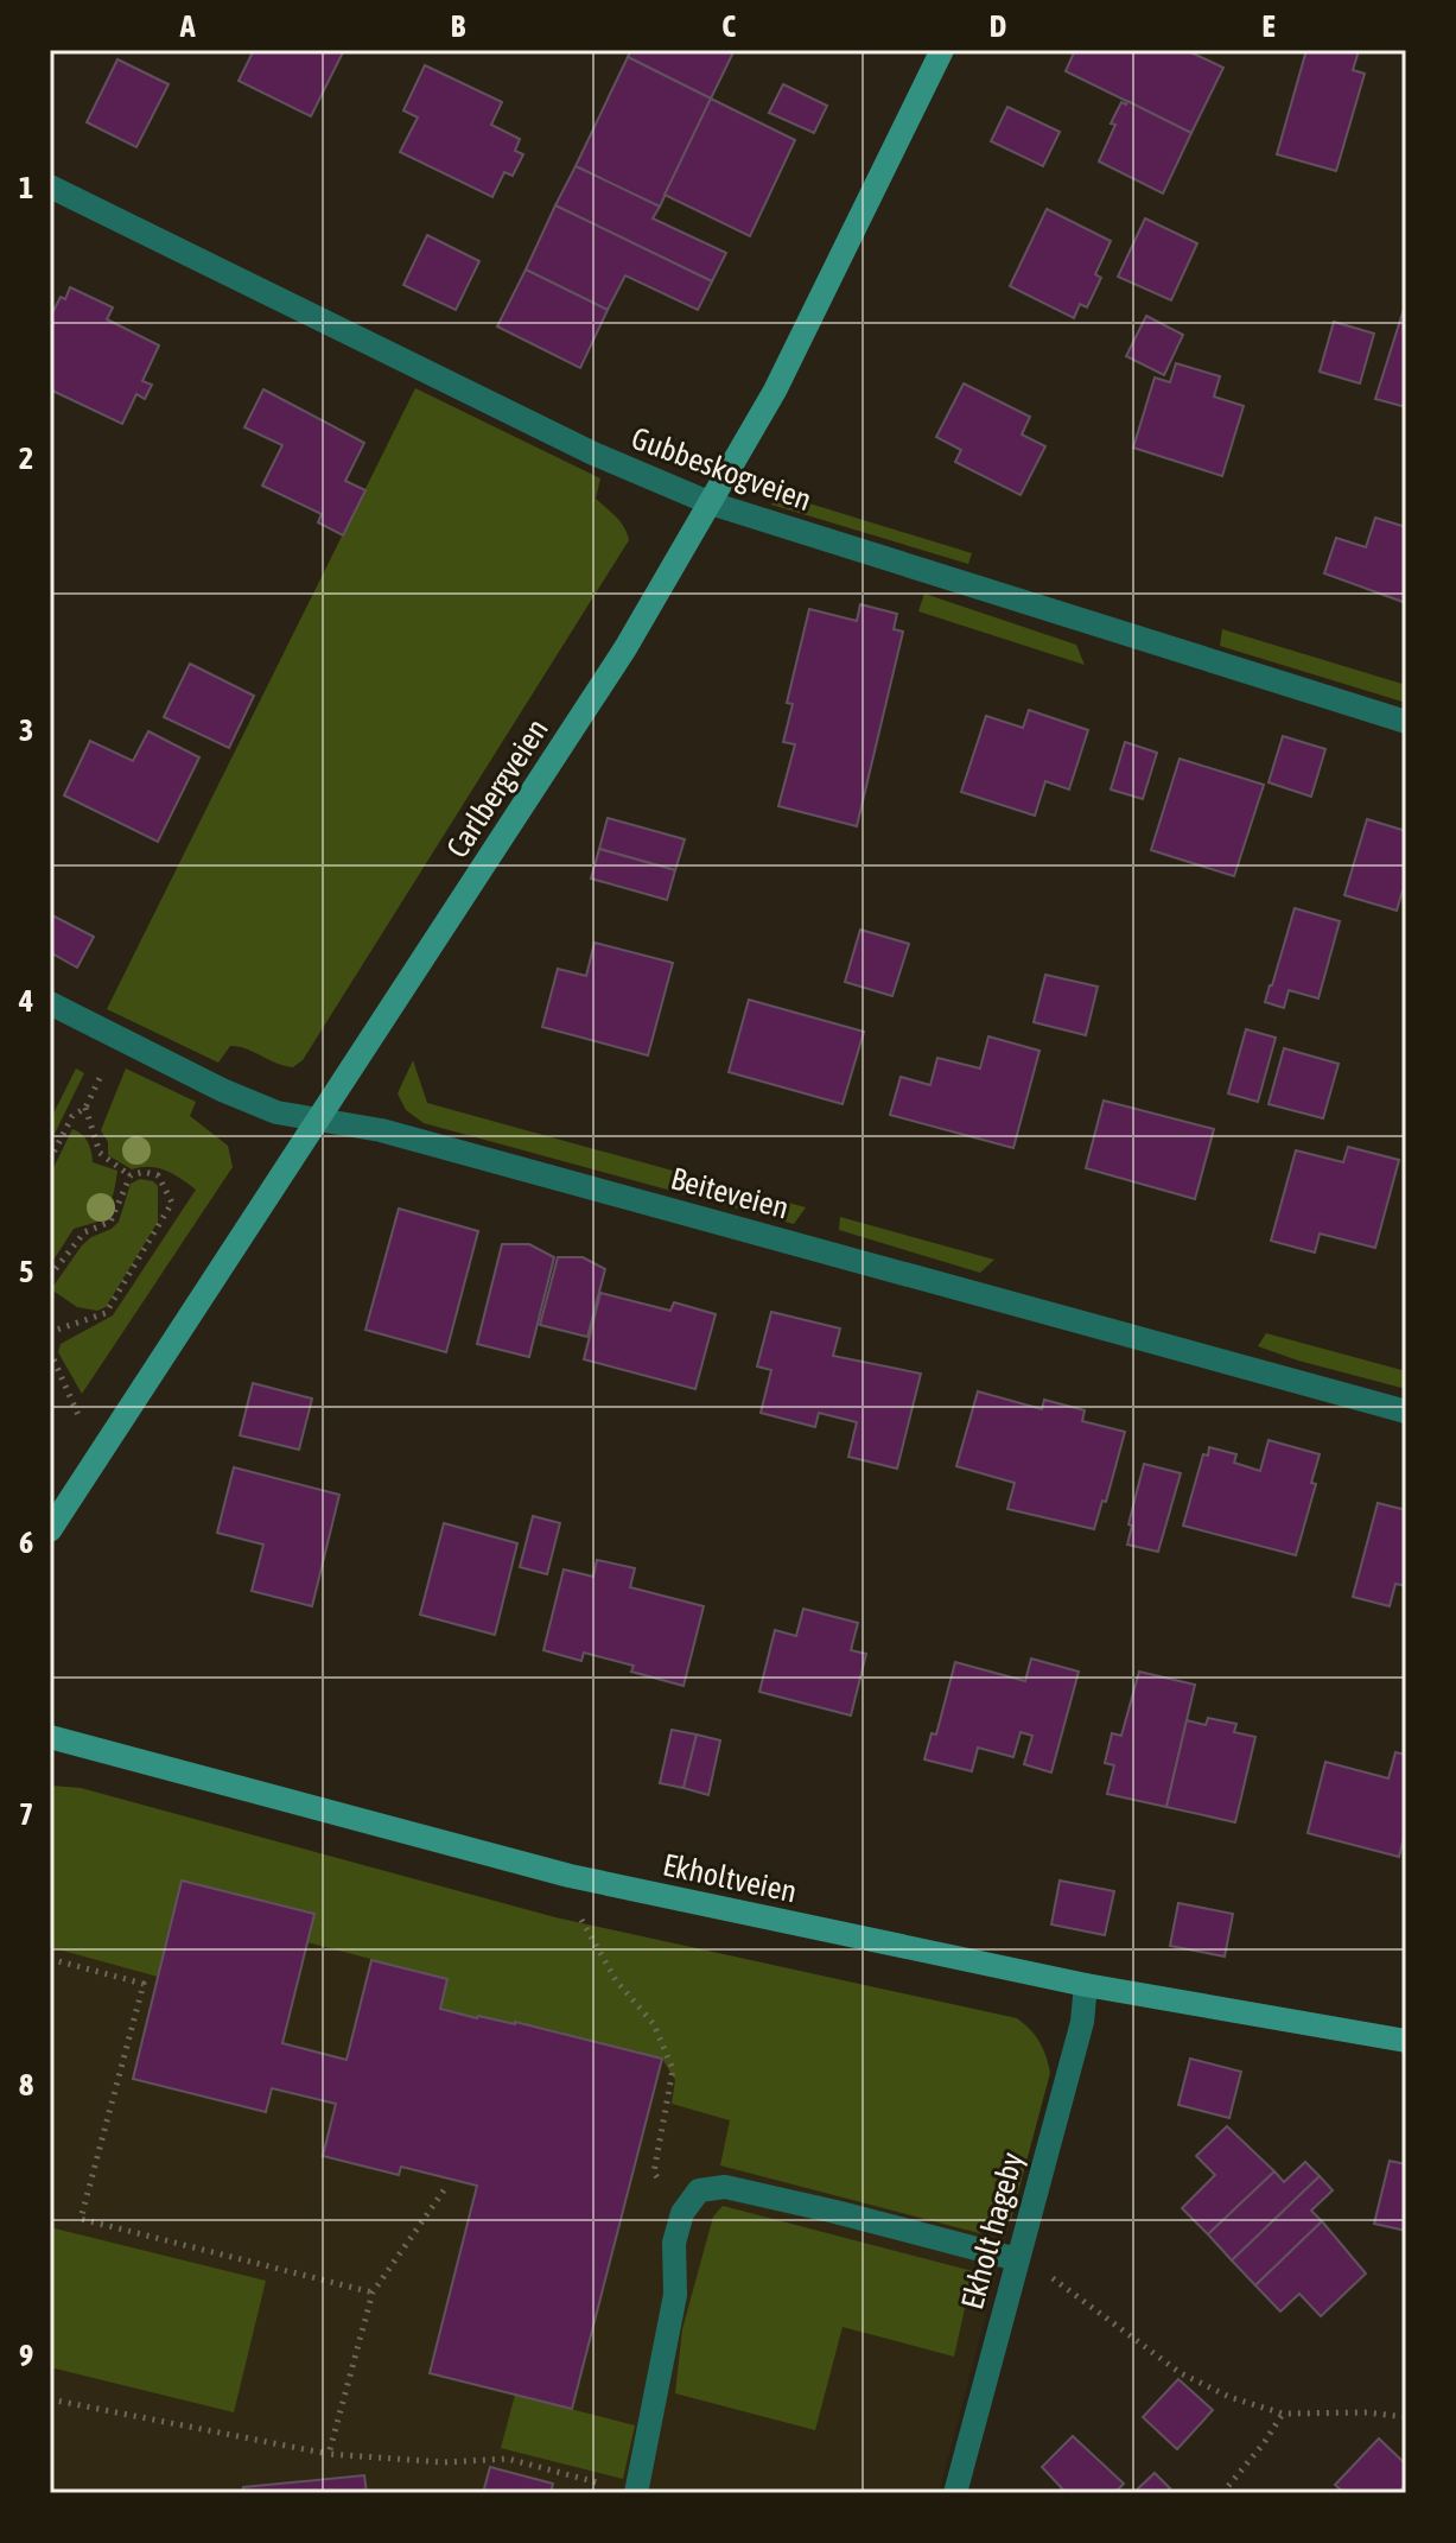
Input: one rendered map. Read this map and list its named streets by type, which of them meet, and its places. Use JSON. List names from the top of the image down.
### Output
{
  "streets": {
    "street": [
      "Gubbeskogveien",
      "Carlbergveien",
      "Beiteveien",
      "Ekholtveien",
      "Ekholt hageby"
    ]
  },
  "crossings": [
    ["Gubbeskogveien", "Carlbergveien"],
    ["Carlbergveien", "Beiteveien"],
    ["Ekholtveien", "Ekholt hageby"]
  ],
  "grid": {
    "columns": [
      "A",
      "B",
      "C",
      "D",
      "E"
    ],
    "rows": [
      "1",
      "2",
      "3",
      "4",
      "5",
      "6",
      "7",
      "8",
      "9"
    ]
  }
}
